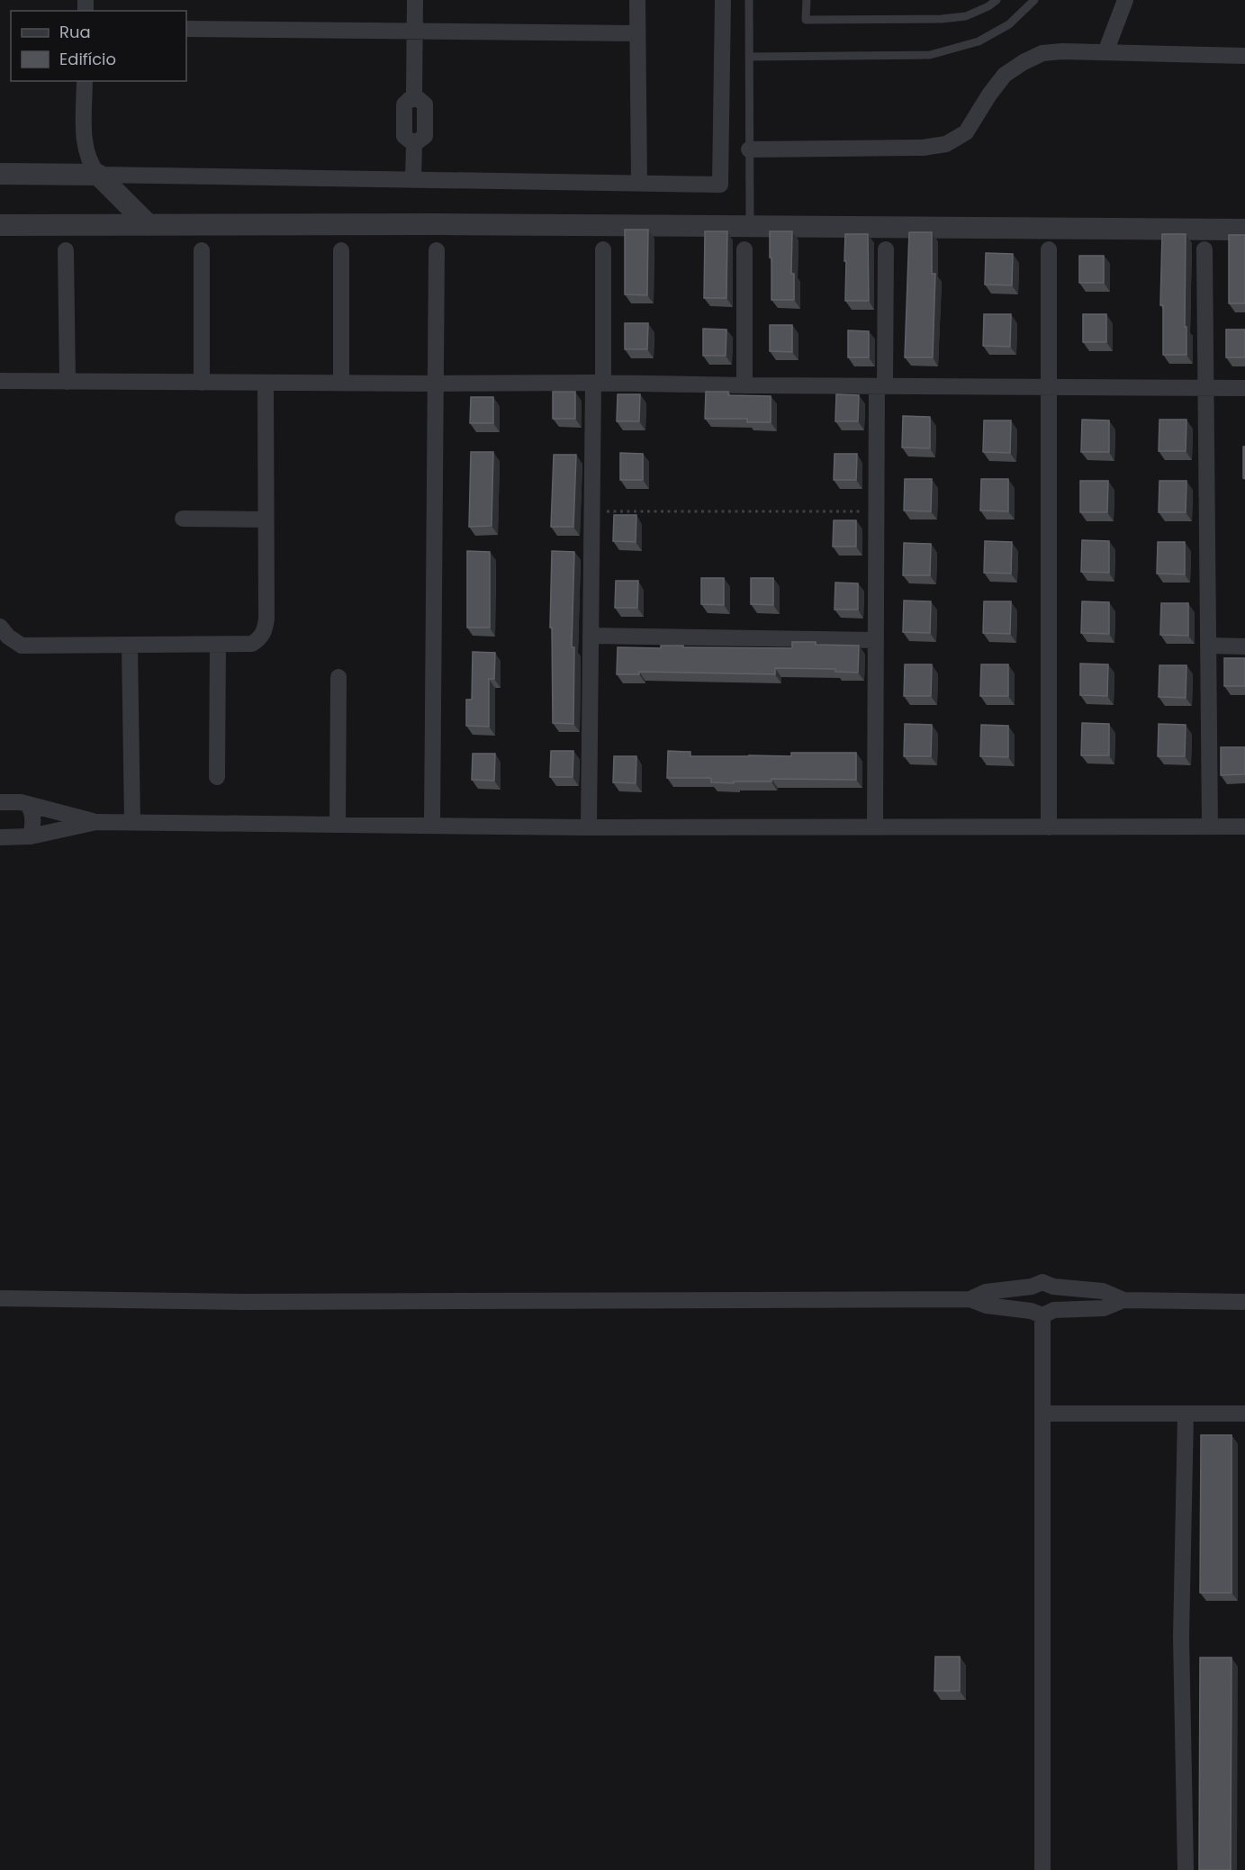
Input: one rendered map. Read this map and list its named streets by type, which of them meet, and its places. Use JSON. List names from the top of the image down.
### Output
{
  "legend": ["Rua", "Edifício"]
}
